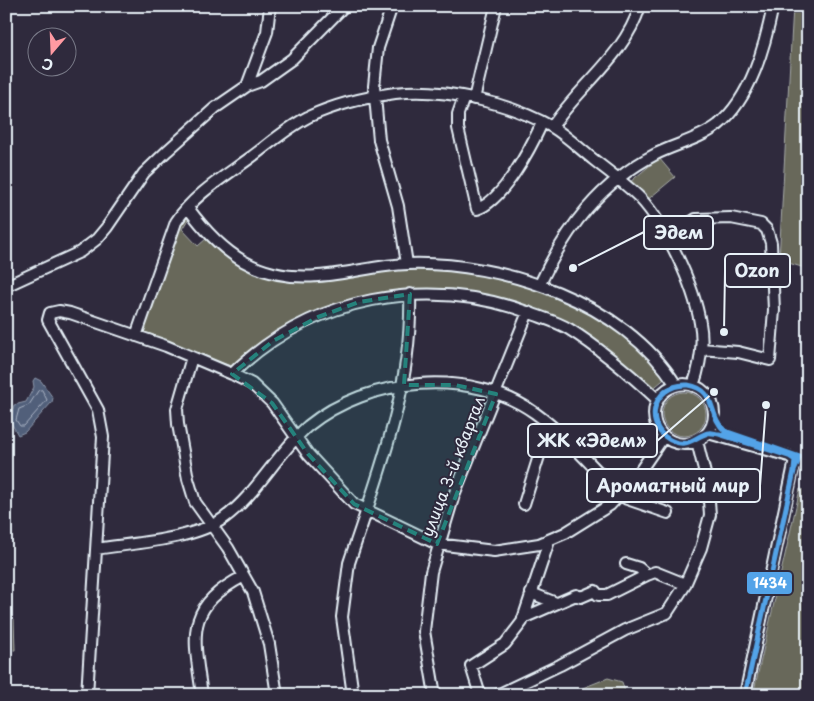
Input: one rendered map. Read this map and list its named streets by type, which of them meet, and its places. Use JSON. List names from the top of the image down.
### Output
{
  "streets": {
    "street": ["улица 3-й квартал"]
  },
  "places": [
    "Эдем",
    "Ozon",
    "ЖК «Эдем»",
    "Ароматный мир"
  ],
  "lines": ["transit line 1434"],
  "north": "bottom"
}
